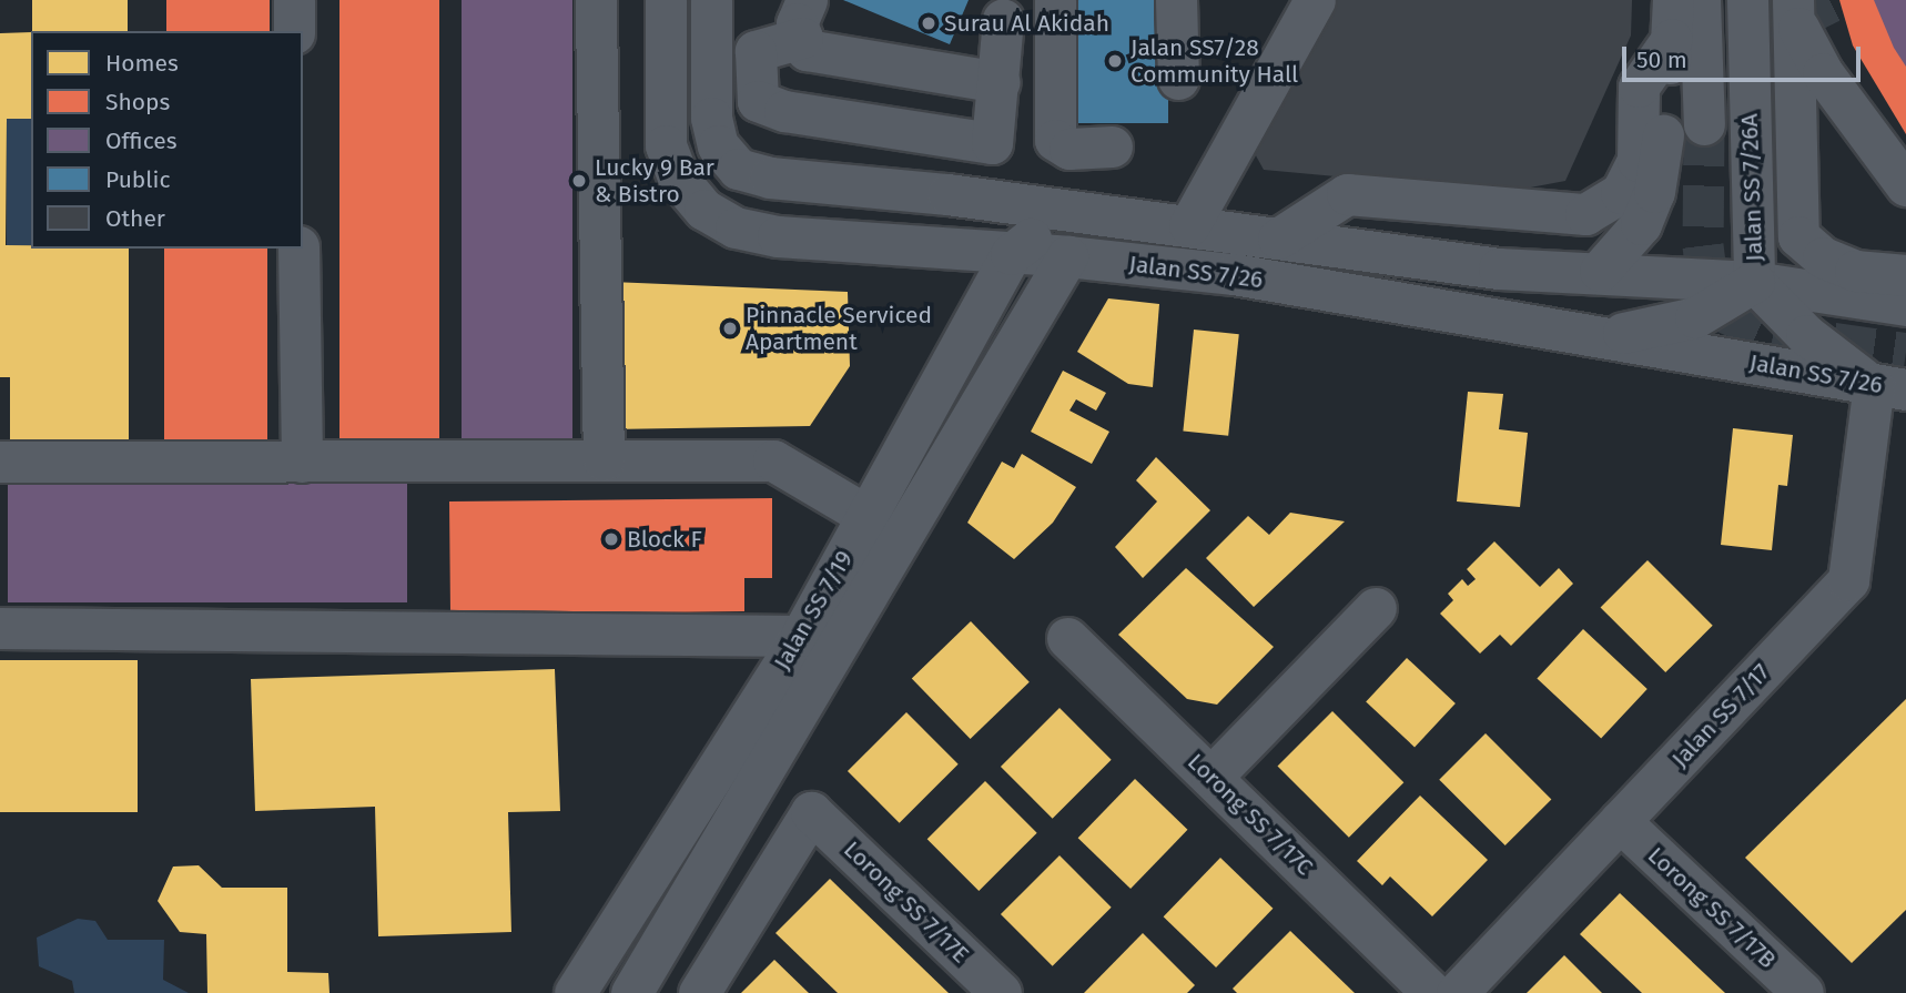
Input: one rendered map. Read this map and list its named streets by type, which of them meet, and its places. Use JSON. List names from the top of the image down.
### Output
{
  "streets": {
    "street": [
      "Jalan SS 7/26A",
      "Jalan SS 7/26",
      "Jalan SS 7/19",
      "Jalan SS 7/17",
      "Lorong SS 7/17C",
      "Lorong SS 7/17E",
      "Lorong SS 7/17B"
    ]
  },
  "crossings": [
    ["Jalan SS 7/26A", "Jalan SS 7/26"],
    ["Jalan SS 7/26A", "Jalan SS 7/17"],
    ["Jalan SS 7/26", "Jalan SS 7/19"],
    ["Jalan SS 7/26", "Jalan SS 7/17"],
    ["Jalan SS 7/17", "Lorong SS 7/17B"]
  ],
  "places": [
    "Surau Al Akidah",
    "Jalan SS7/28 Community Hall",
    "Lucky 9 Bar & Bistro",
    "Pinnacle Serviced Apartment",
    "Block F"
  ],
  "legend": [
    "Homes",
    "Shops",
    "Offices",
    "Public",
    "Other"
  ],
  "scale_bar": "50 m"
}
